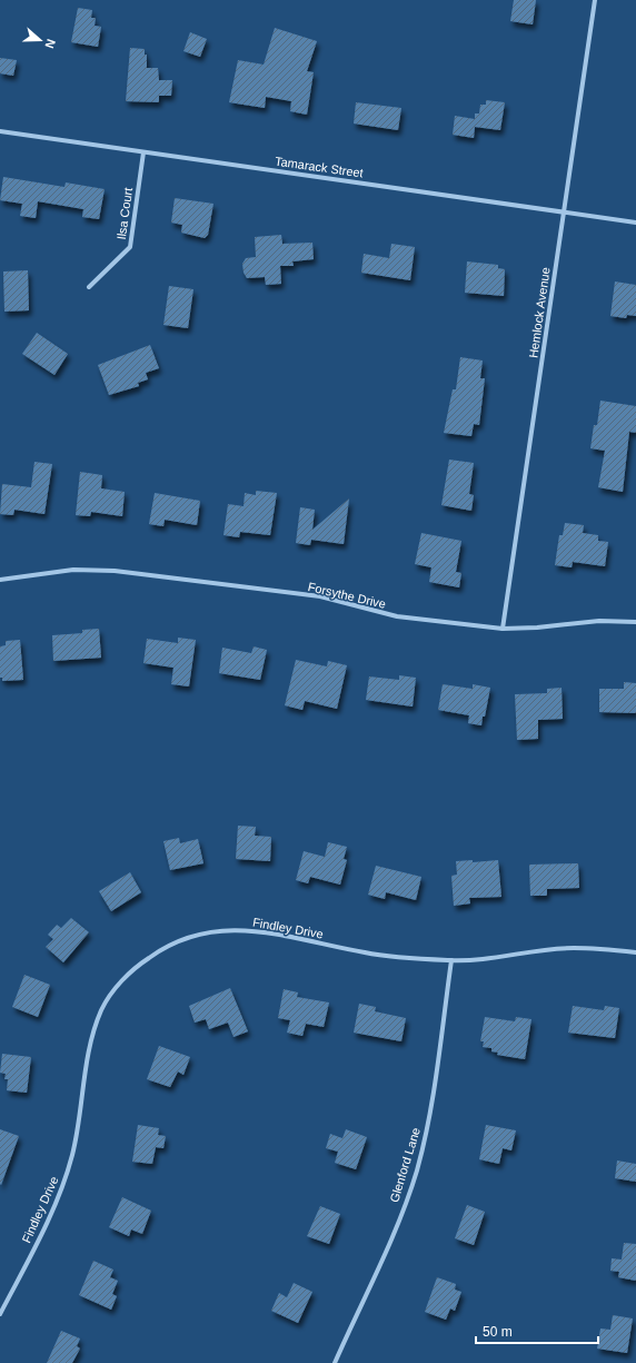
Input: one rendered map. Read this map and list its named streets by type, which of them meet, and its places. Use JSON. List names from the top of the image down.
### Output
{
  "streets": {
    "street": [
      "Tamarack Street",
      "Ilsa Court",
      "Hemlock Avenue",
      "Forsythe Drive",
      "Findley Drive",
      "Glenford Lane"
    ]
  },
  "crossings": [
    ["Tamarack Street", "Ilsa Court"],
    ["Tamarack Street", "Hemlock Avenue"],
    ["Hemlock Avenue", "Forsythe Drive"],
    ["Findley Drive", "Glenford Lane"]
  ],
  "scale_bar": "50 m",
  "north": "right"
}
